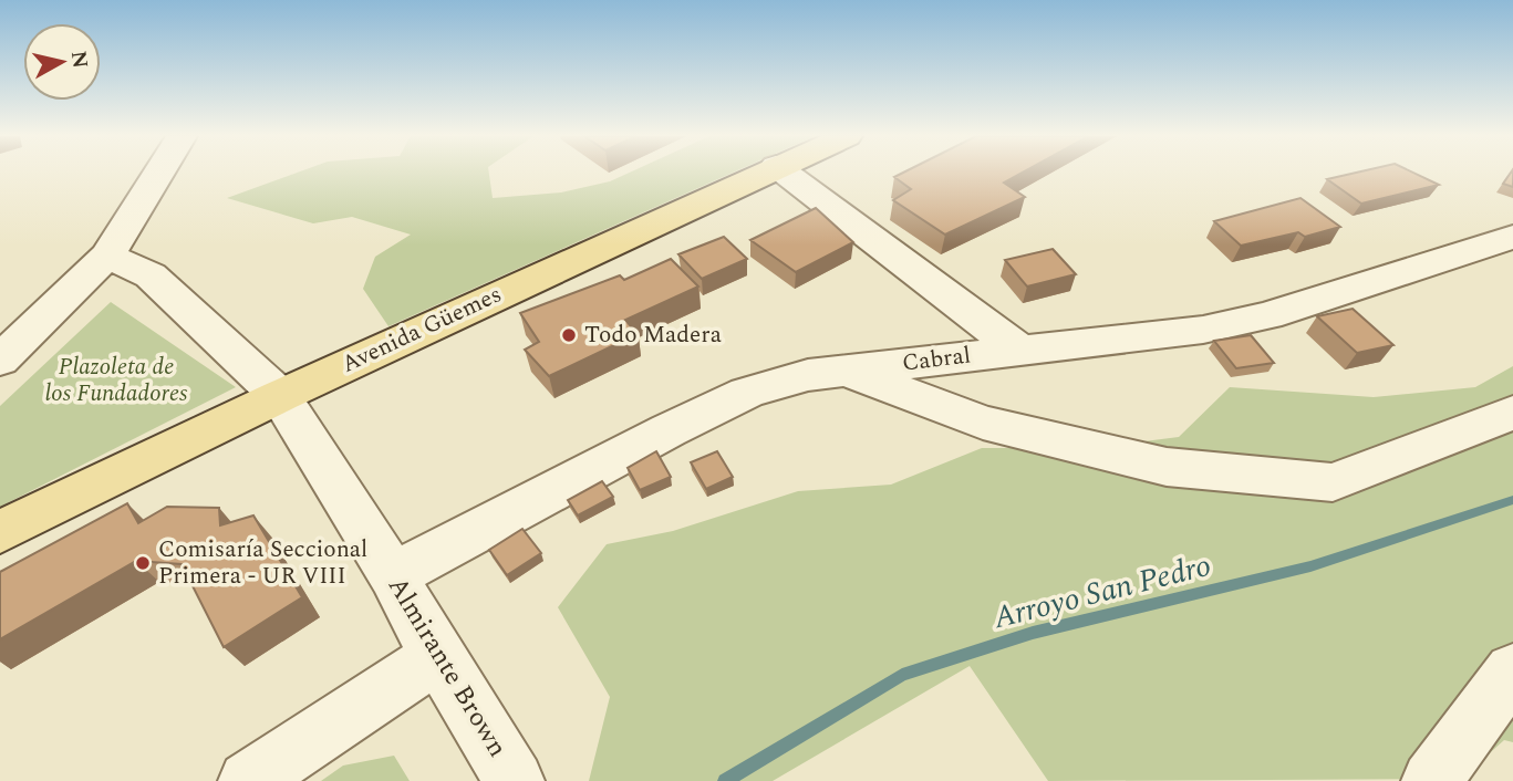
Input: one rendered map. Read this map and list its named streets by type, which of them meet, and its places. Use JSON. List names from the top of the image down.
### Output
{
  "streets": {
    "main road": ["Avenida Güemes"],
    "street": ["Cabral", "Almirante Brown"]
  },
  "crossings": [
    ["Avenida Güemes", "Almirante Brown"],
    ["Cabral", "Almirante Brown"]
  ],
  "water": ["Arroyo San Pedro"],
  "parks": ["Plazoleta de los Fundadores"],
  "places": ["Todo Madera", "Comisaría Seccional Primera - UR VIII"],
  "north": "right"
}
